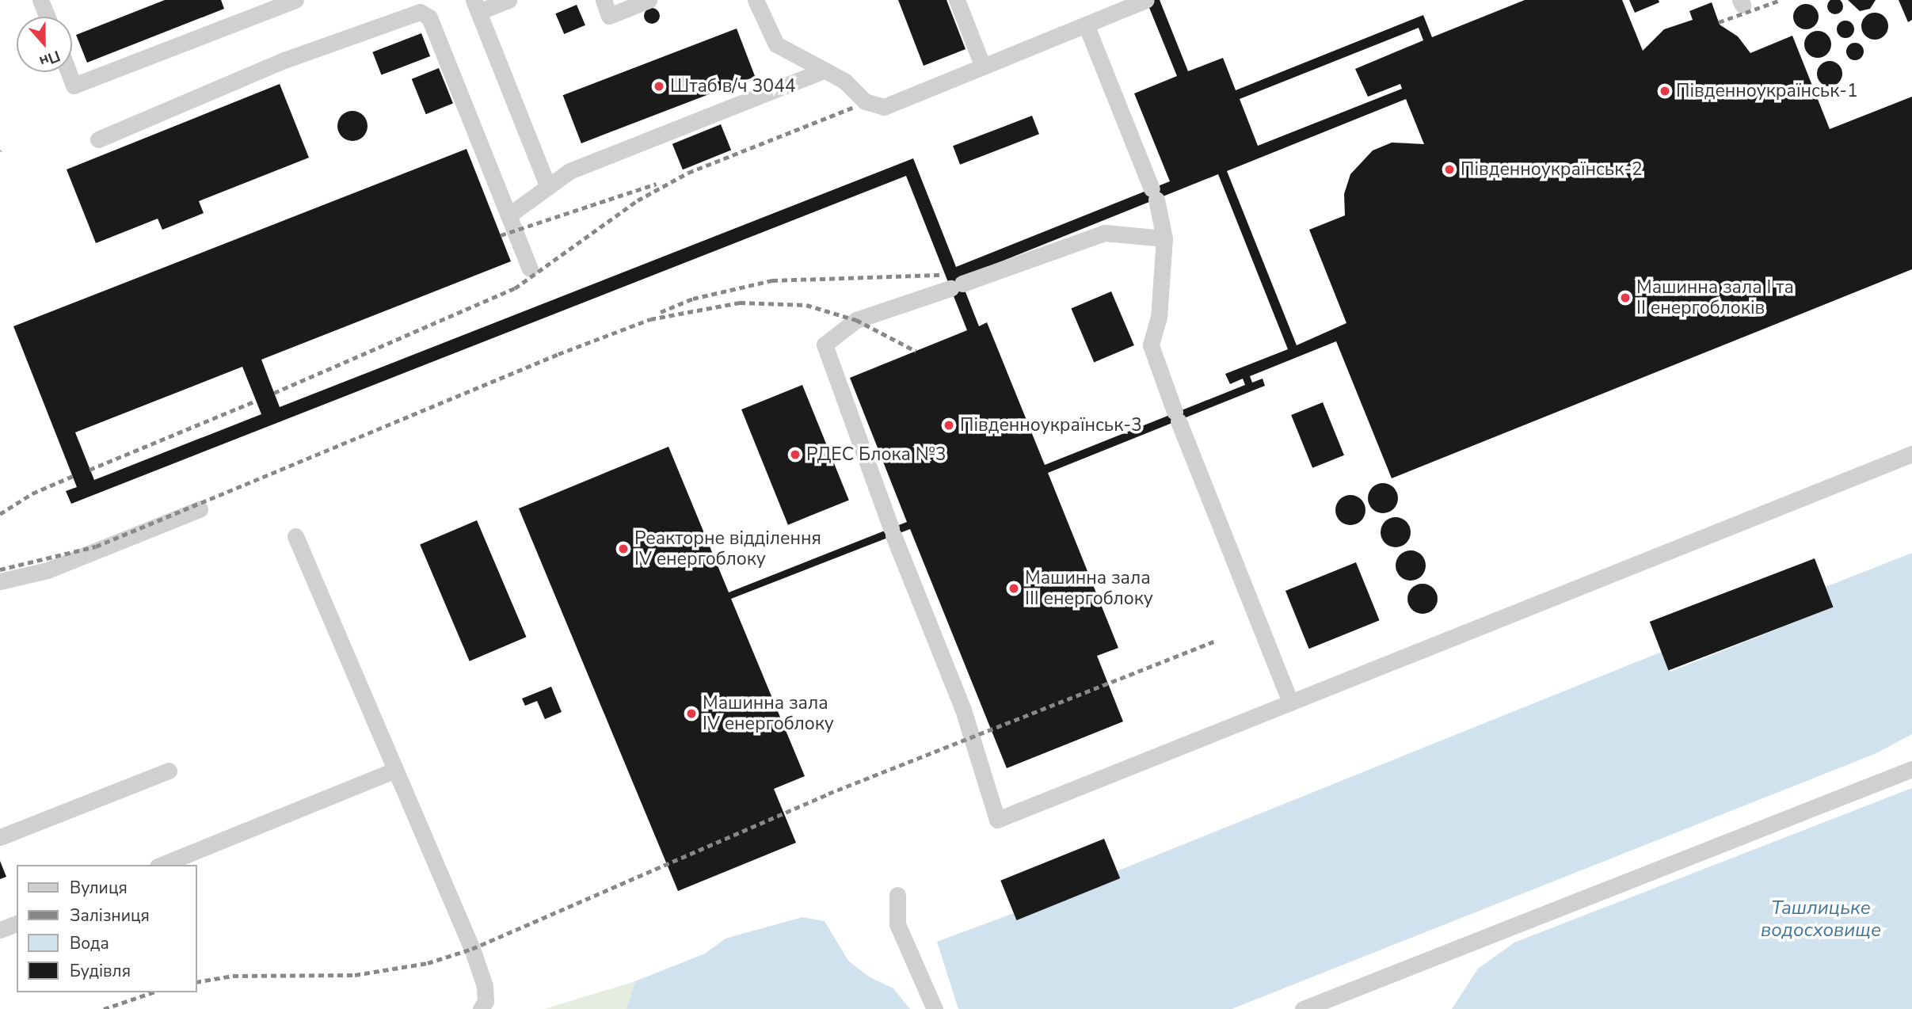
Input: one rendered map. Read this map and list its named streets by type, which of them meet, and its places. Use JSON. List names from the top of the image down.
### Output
{
  "water": ["Ташлицьке водосховище"],
  "places": [
    "Штаб в/ч 3044",
    "Південноукраїнськ-1",
    "Південноукраїнськ-2",
    "Машинна зала I та II енергоблоків",
    "Південноукраїнськ-3",
    "РДЕС Блока №3",
    "Реакторне відділення IV енергоблоку",
    "Машинна зала III енергоблоку",
    "Машинна зала IV енергоблоку"
  ],
  "legend": [
    "Вулиця",
    "Залізниця",
    "Вода",
    "Будівля"
  ],
  "north": "bottom"
}
